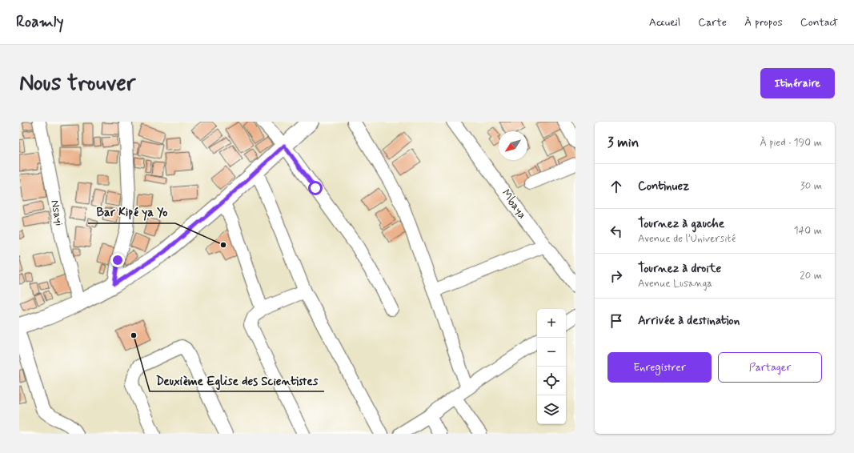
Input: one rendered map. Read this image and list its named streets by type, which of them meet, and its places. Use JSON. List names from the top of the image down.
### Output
{
  "streets": {
    "street": ["Mbaya", "Nsayi"]
  },
  "places": ["Bar Kipé ya Yo", "Deuxième Eglise des Scientistes"],
  "north": "bottom left",
  "page": {
    "header": "Roamly",
    "nav": [
      "Accueil",
      "Carte",
      "À propos",
      "Contact"
    ],
    "buttons": [
      "Itinéraire",
      ["Enregistrer", "Partager"]
    ],
    "title": "Nous trouver",
    "heading": ["3 min", "À pied · 190 m"],
    "list": [
      ["Continuez", "30 m"],
      ["Tournez à gauche", "Avenue de l’Université", "140 m"],
      ["Tournez à droite", "Avenue Lusanga", "20 m"],
      "Arrivée à destination"
    ],
    "map_buttons": ["+", "−"]
  }
}
